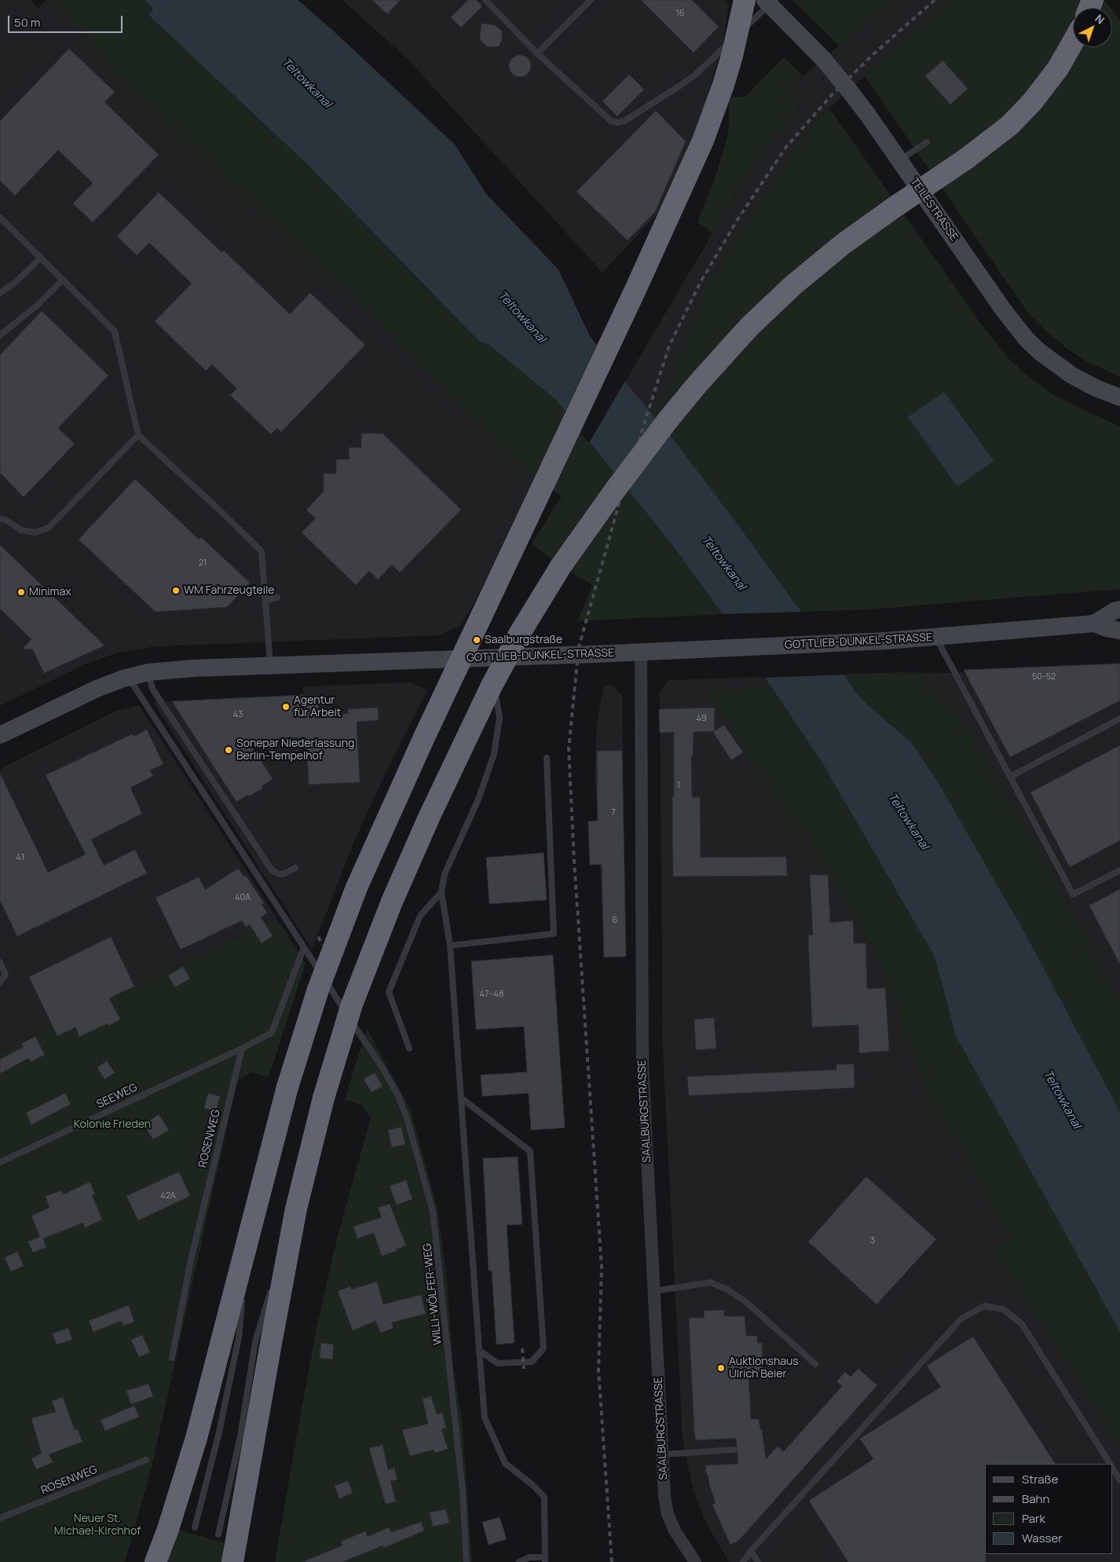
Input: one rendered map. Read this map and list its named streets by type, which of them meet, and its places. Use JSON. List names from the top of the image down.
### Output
{
  "streets": {
    "street": ["TEILESTRASSE", "GOTTLIEB-DUNKEL-STRASSE", "SAALBURGSTRASSE"],
    "lane": ["SEEWEG", "ROSENWEG", "WILLI-WÖLFER-WEG"]
  },
  "crossings": [
    ["GOTTLIEB-DUNKEL-STRASSE", "SAALBURGSTRASSE"],
    ["GOTTLIEB-DUNKEL-STRASSE", "WILLI-WÖLFER-WEG"],
    ["SEEWEG", "ROSENWEG"]
  ],
  "water": ["Teltowkanal"],
  "parks": ["Kolonie Frieden", "Neuer St. Michael-Kirchhof"],
  "places": [
    "WM Fahrzeugteile",
    "Minimax",
    "Saalburgstraße",
    "Agentur für Arbeit",
    "Sonepar Niederlassung Berlin-Tempelhof",
    "Auktionshaus Ulrich Beier"
  ],
  "house_numbers": [
    "16",
    "21",
    "50-52",
    "43",
    "49",
    "1",
    "7",
    "41",
    "40A",
    "6",
    "47–48",
    "42A",
    "3"
  ],
  "legend": [
    "Straße",
    "Bahn",
    "Park",
    "Wasser"
  ],
  "scale_bar": "50 m",
  "north": "top right"
}
